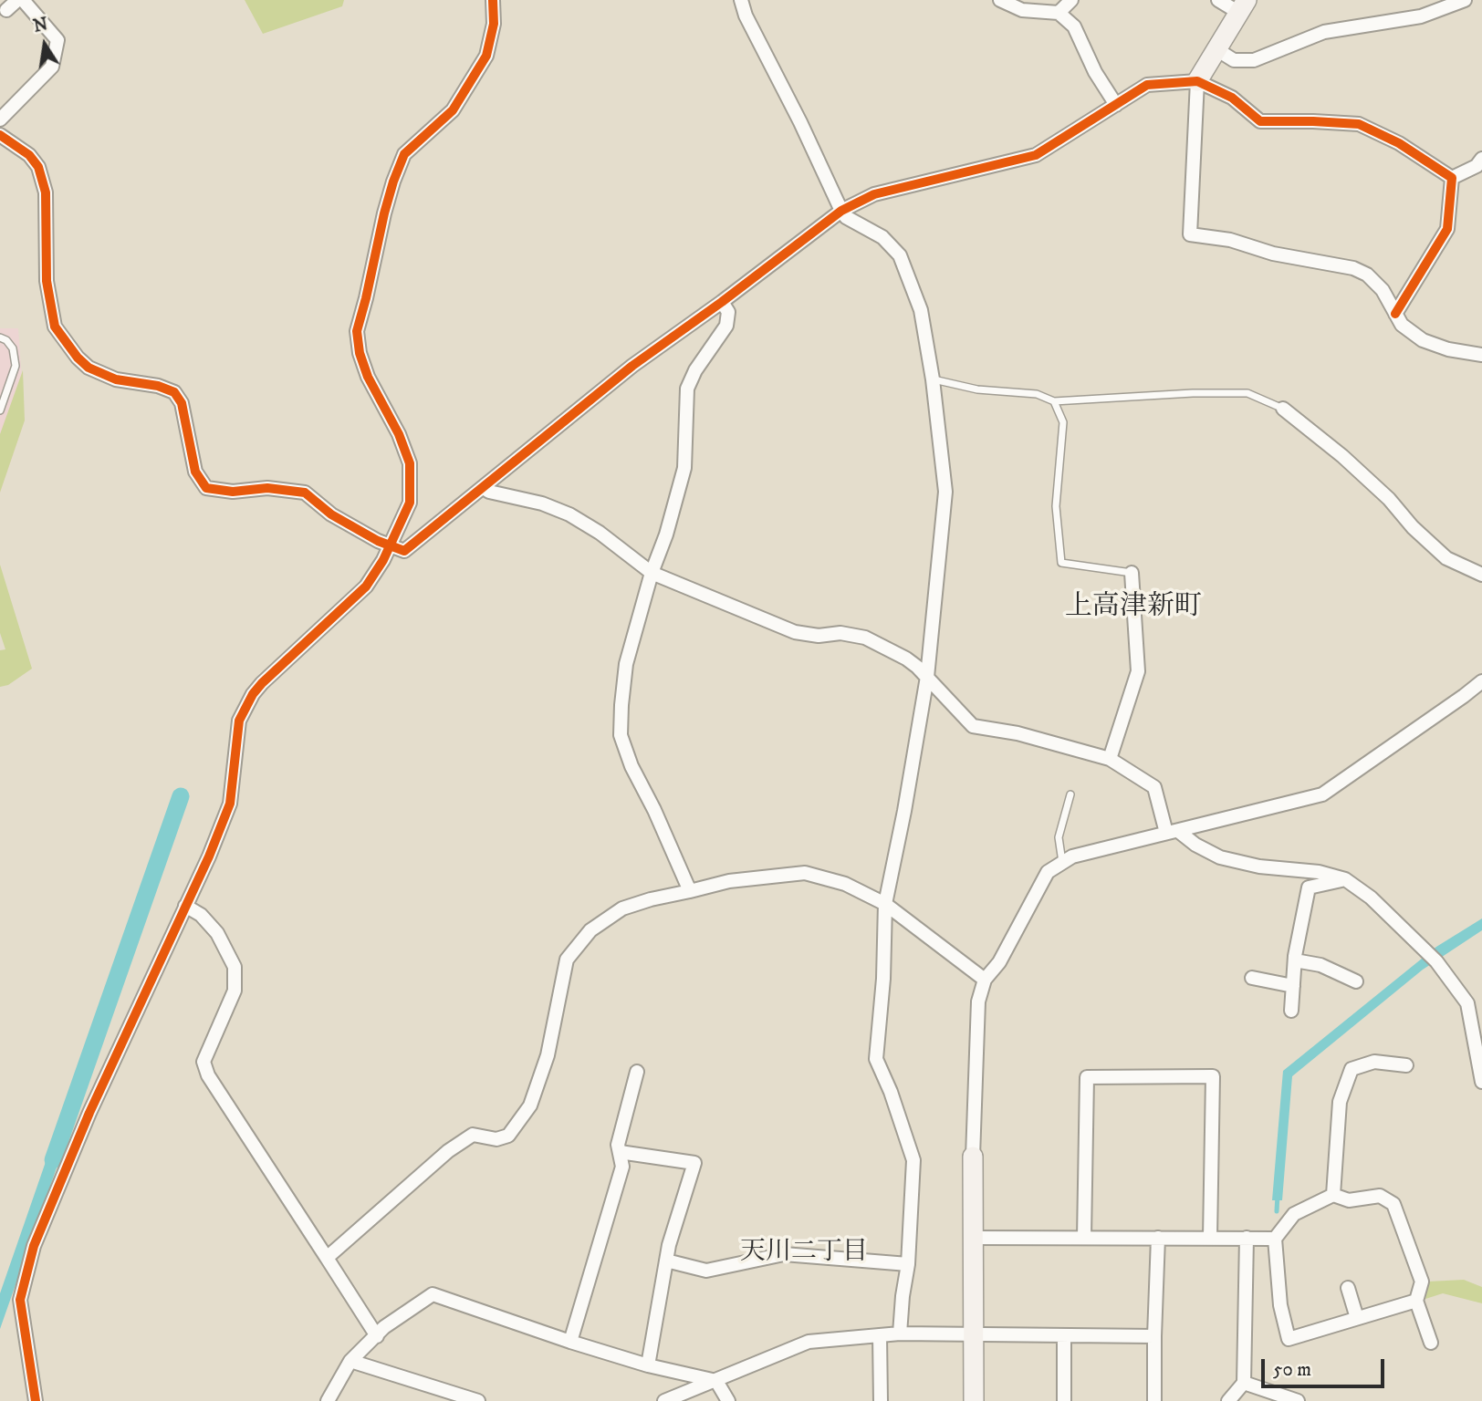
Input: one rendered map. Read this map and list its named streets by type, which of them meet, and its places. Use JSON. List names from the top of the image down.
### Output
{
  "districts": ["上高津新町", "天川二丁目"],
  "scale_bar": "50 m",
  "north": "top"
}
